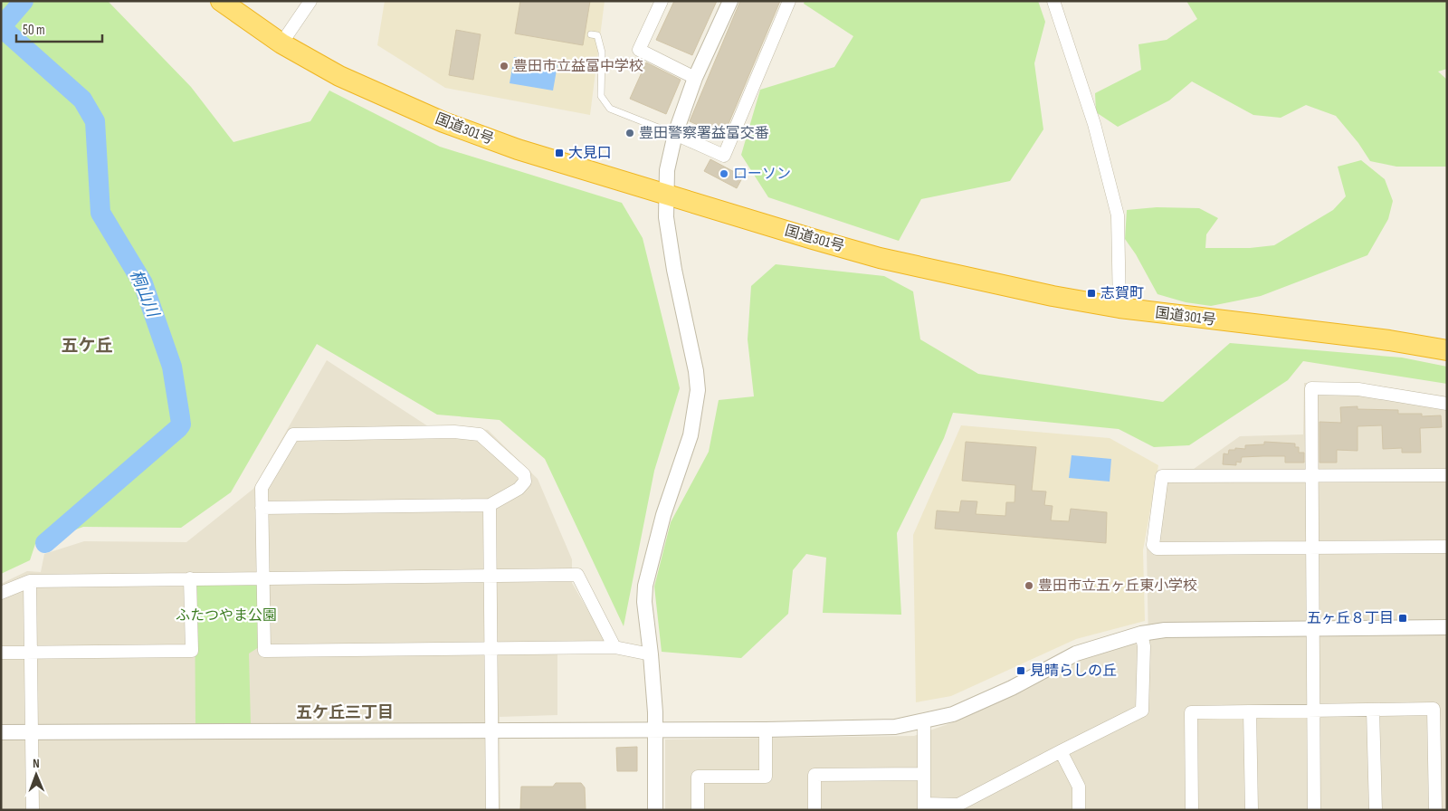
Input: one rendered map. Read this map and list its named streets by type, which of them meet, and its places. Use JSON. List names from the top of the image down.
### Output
{
  "streets": {
    "highway": ["国道301号"]
  },
  "districts": ["五ケ丘", "五ケ丘三丁目"],
  "water": ["桐山川"],
  "parks": ["ふたつやま公園"],
  "places": {
    "other": [
      "豊田市立益富中学校",
      "豊田警察署益富交番",
      "ローソン",
      "豊田市立五ヶ丘東小学校"
    ],
    "transit": [
      "大見口",
      "志賀町",
      "五ヶ丘８丁目",
      "見晴らしの丘"
    ]
  },
  "scale_bar": "50 m",
  "north": "top"
}
